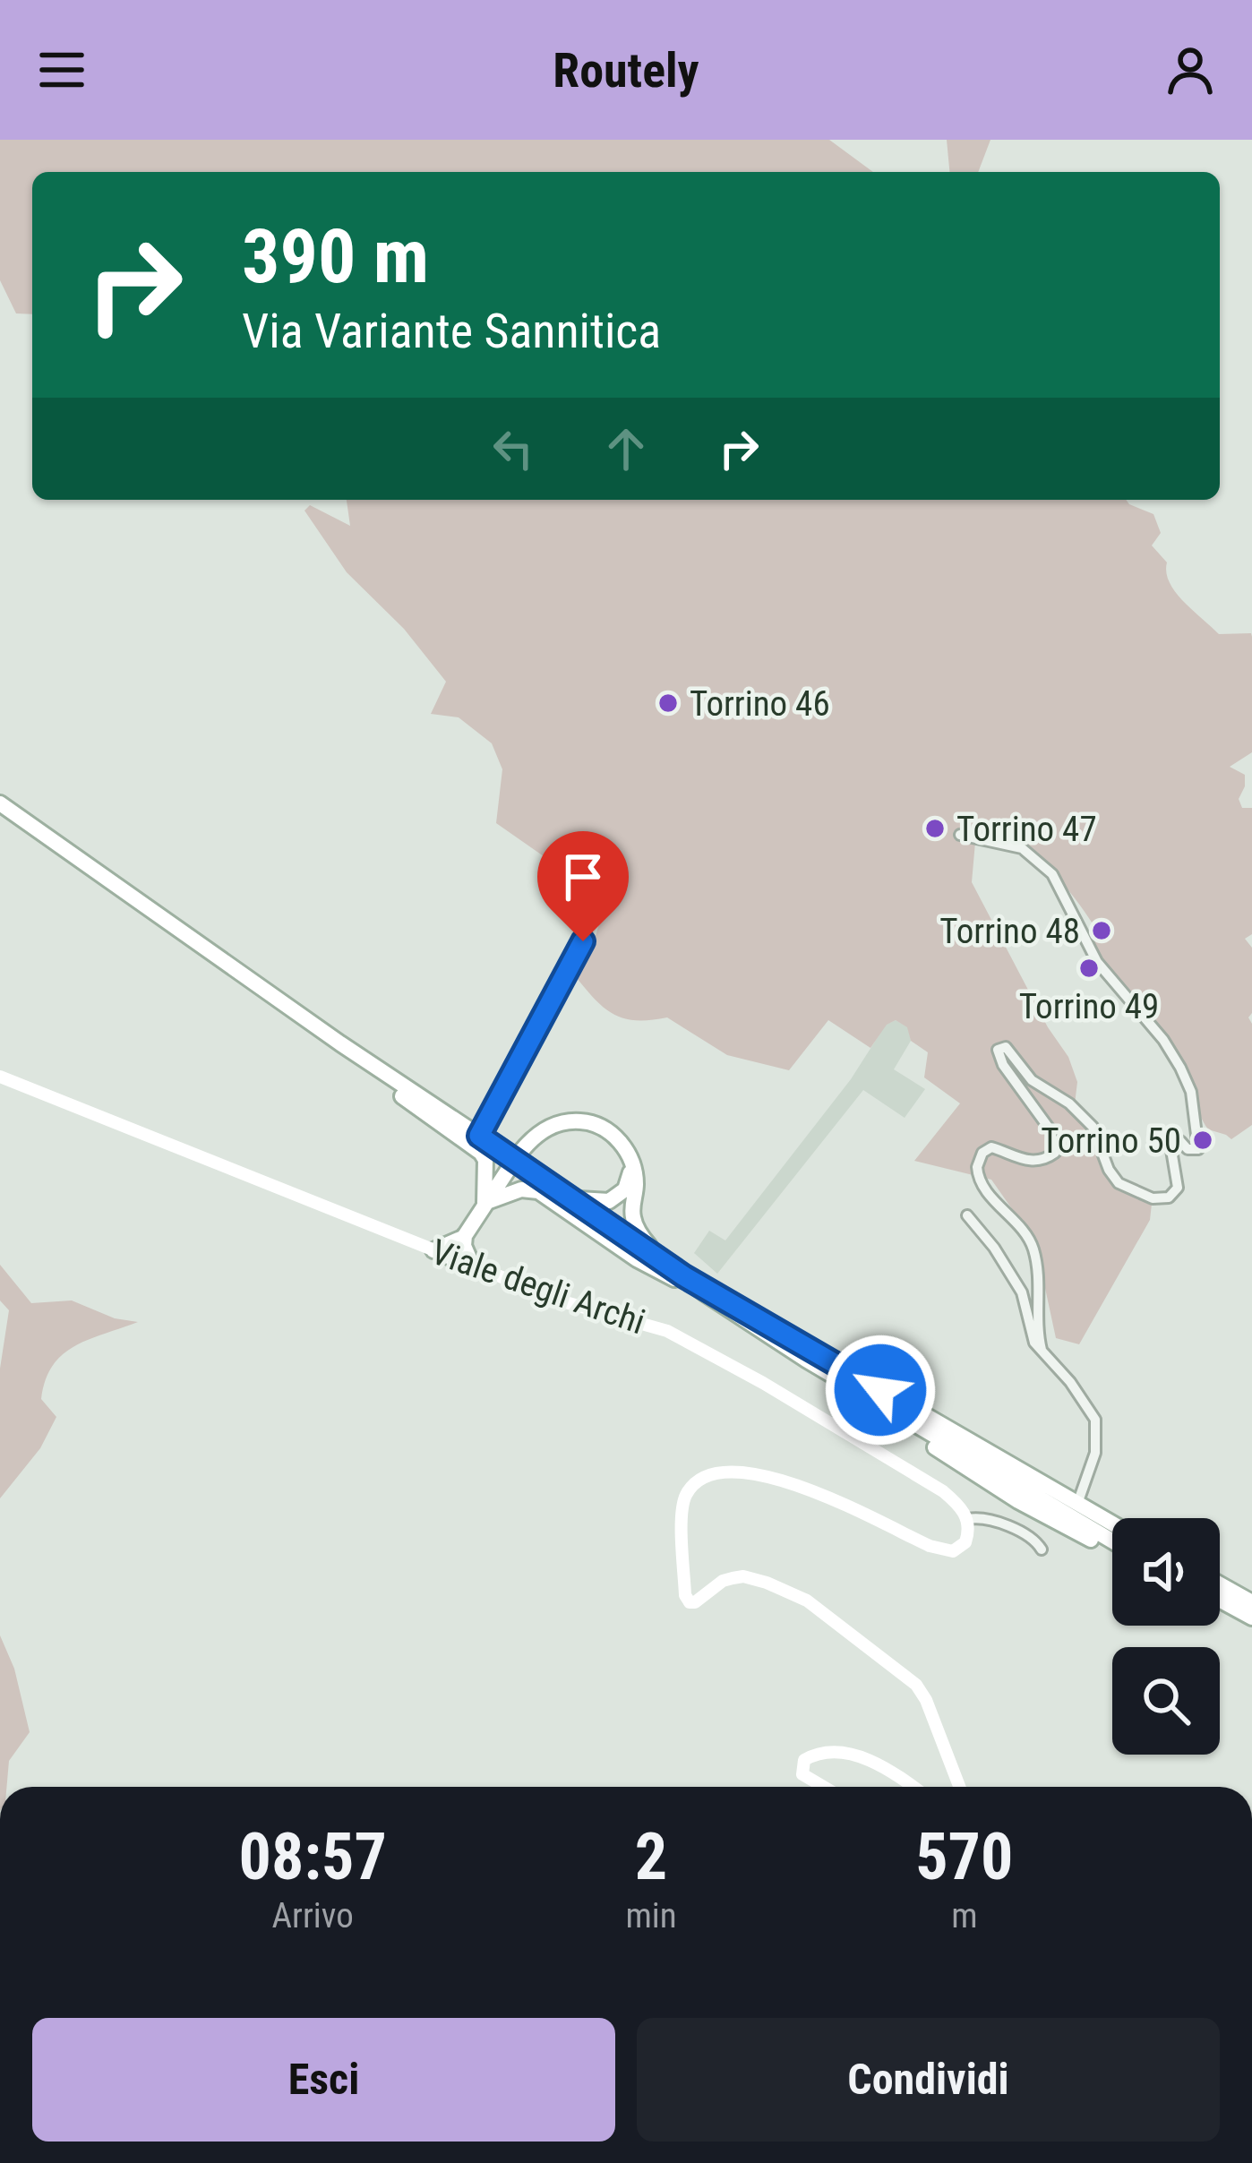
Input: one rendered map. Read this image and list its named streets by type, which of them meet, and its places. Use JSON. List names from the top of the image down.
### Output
{
  "streets": {
    "main road": ["Viale degli Archi"]
  },
  "places": [
    "Torrino 46",
    "Torrino 47",
    "Torrino 48",
    "Torrino 49",
    "Torrino 50"
  ],
  "page": {
    "header": "Routely",
    "turn": ["390 m", "Via Variante Sannitica"],
    "eta": [
      "08:57",
      "Arrivo",
      "2",
      "min",
      "570",
      "m"
    ],
    "buttons": ["Esci", "Condividi"]
  }
}
